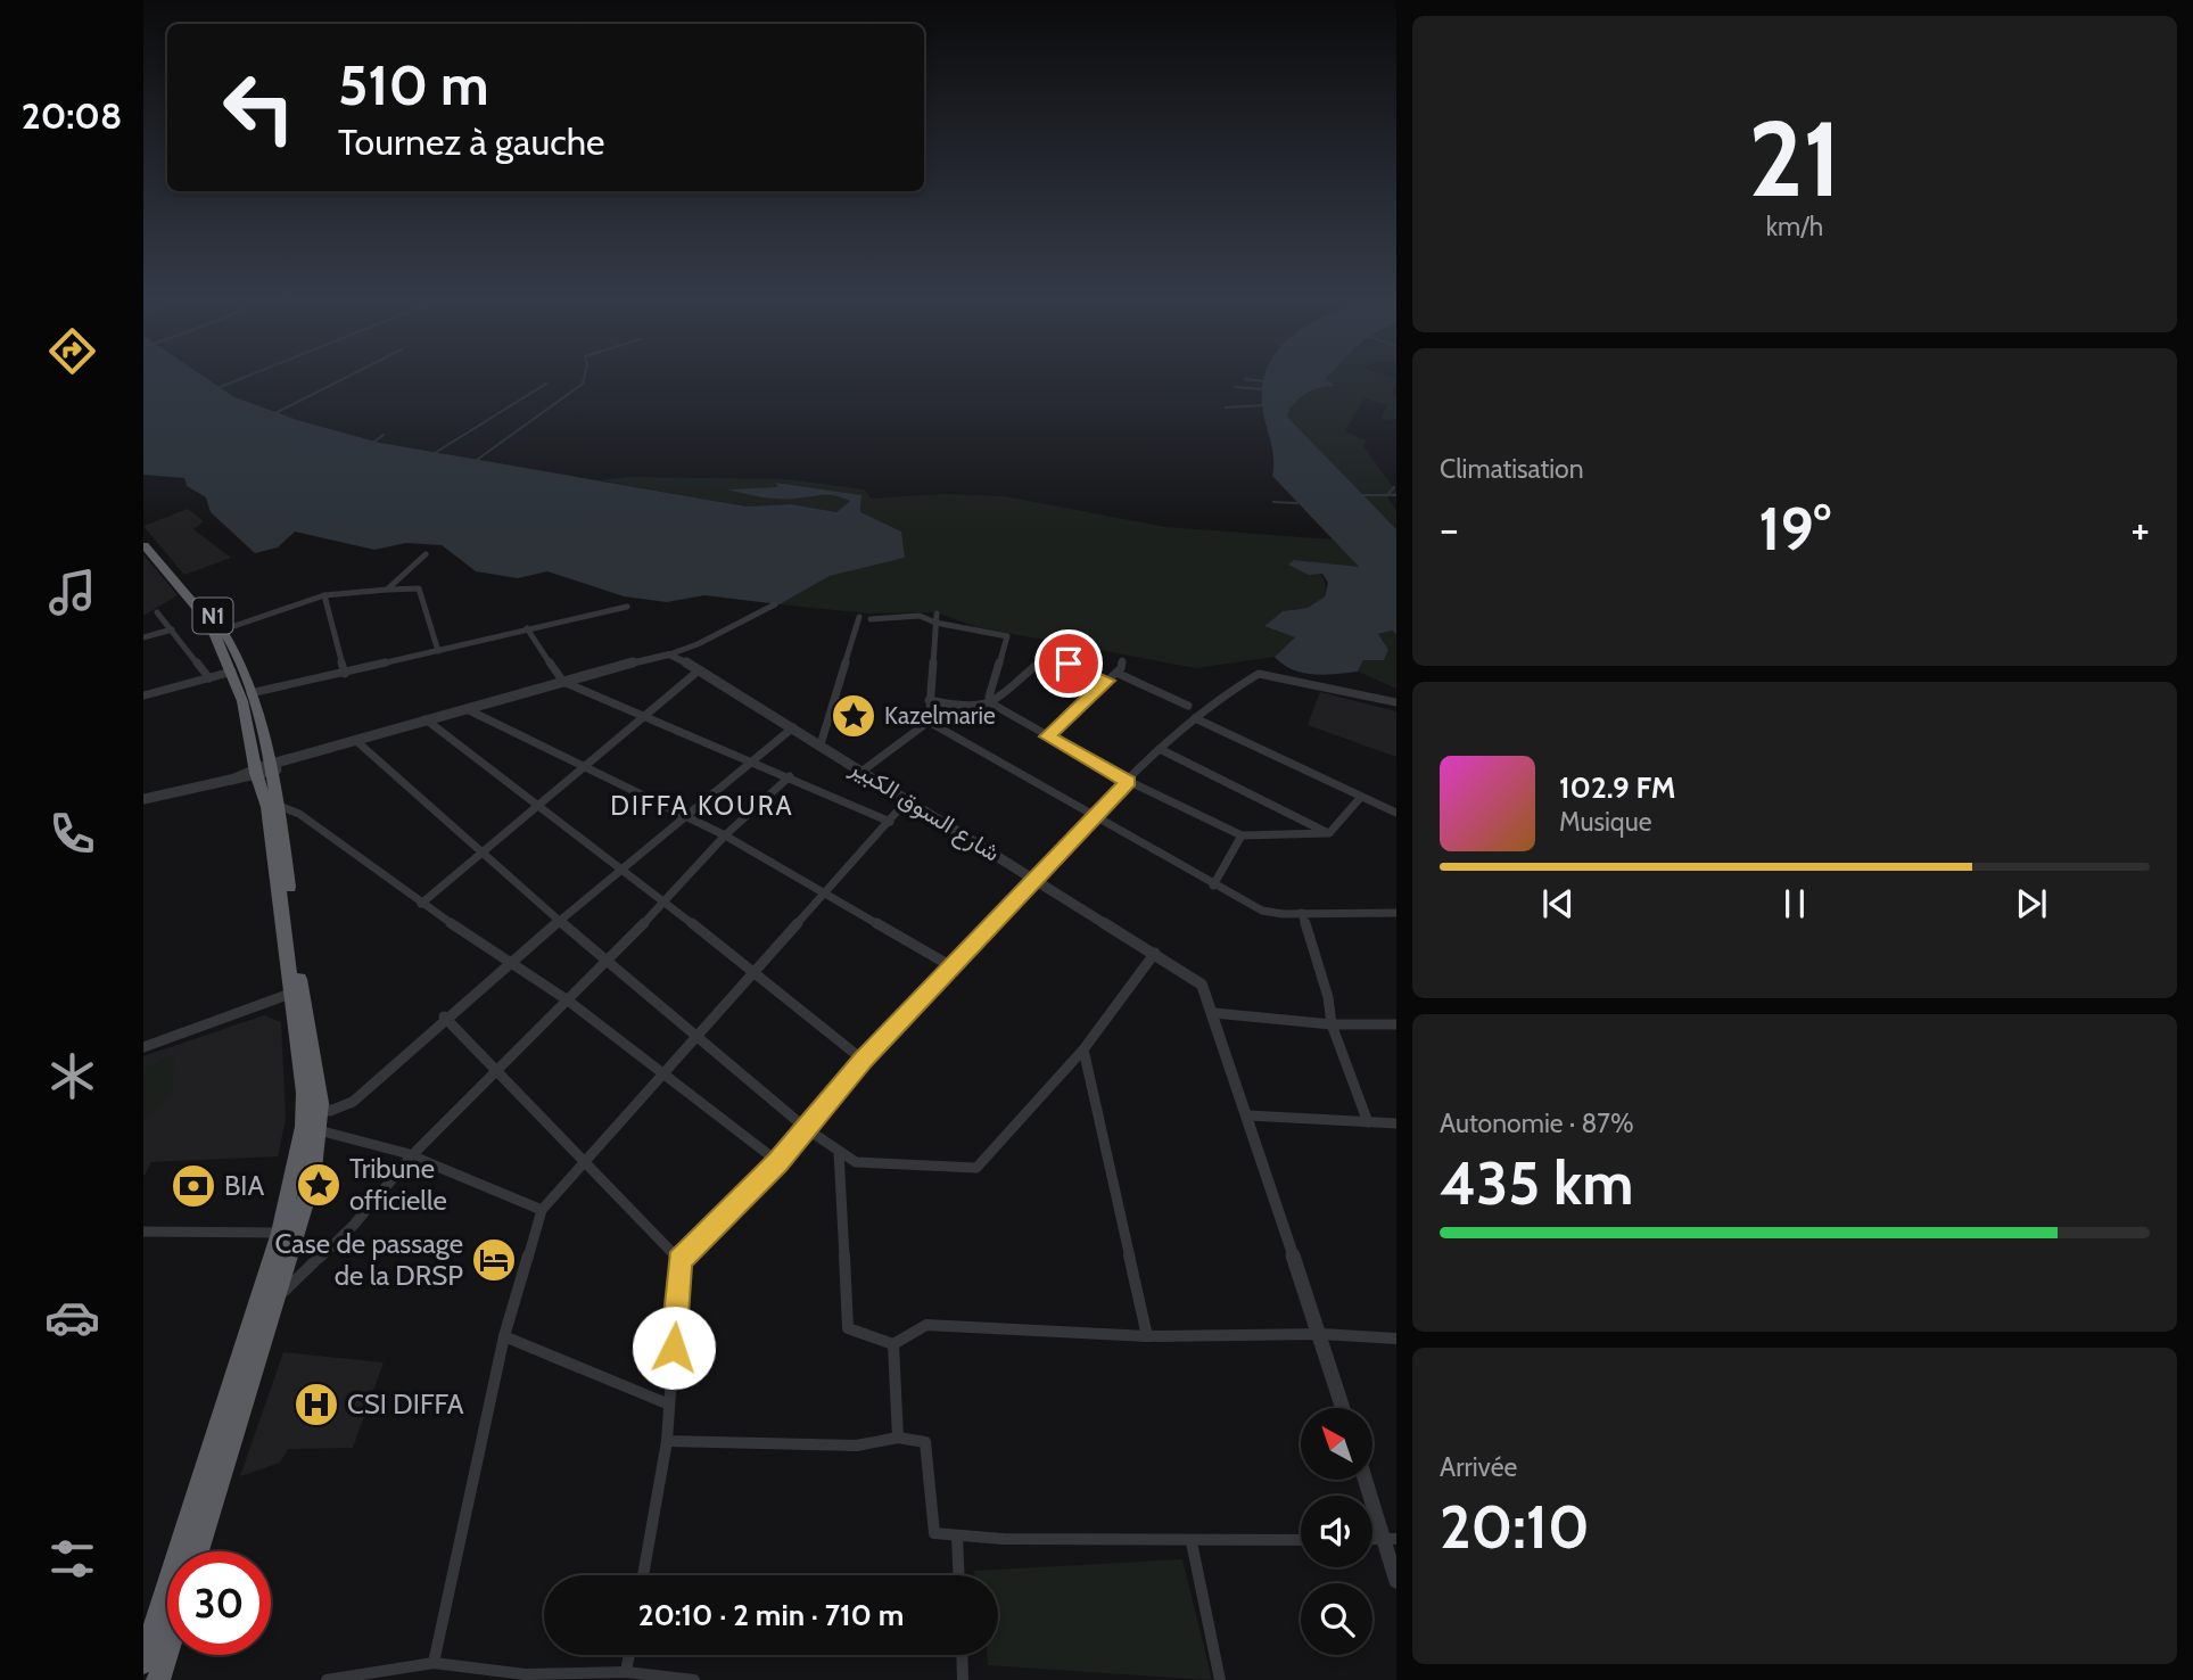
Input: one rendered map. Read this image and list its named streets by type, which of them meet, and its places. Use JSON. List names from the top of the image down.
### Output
{
  "streets": {
    "highway": ["N1"],
    "street": ["شارع السوق الكبير"]
  },
  "districts": ["DIFFA KOURA"],
  "places": {
    "place": ["Kazelmarie", "Tribune officielle"],
    "bank": ["BIA"],
    "hotel": ["Case de passage de la DRSP"],
    "hospital": ["CSI DIFFA"]
  },
  "north": "top left",
  "page": {
    "tabs": "20:08",
    "tile": [
      ["21", "km/h"],
      "Climatisation",
      ["Autonomie · 87%", "435 km"],
      ["Arrivée", "20:10"]
    ],
    "turn": ["510 m", "Tournez à gauche"],
    "heat": ["−", "19°", "+"],
    "song": ["102.9 FM", "Musique"],
    "limit": "30",
    "trip": "20:10 · 2 min · 710 m"
  }
}
